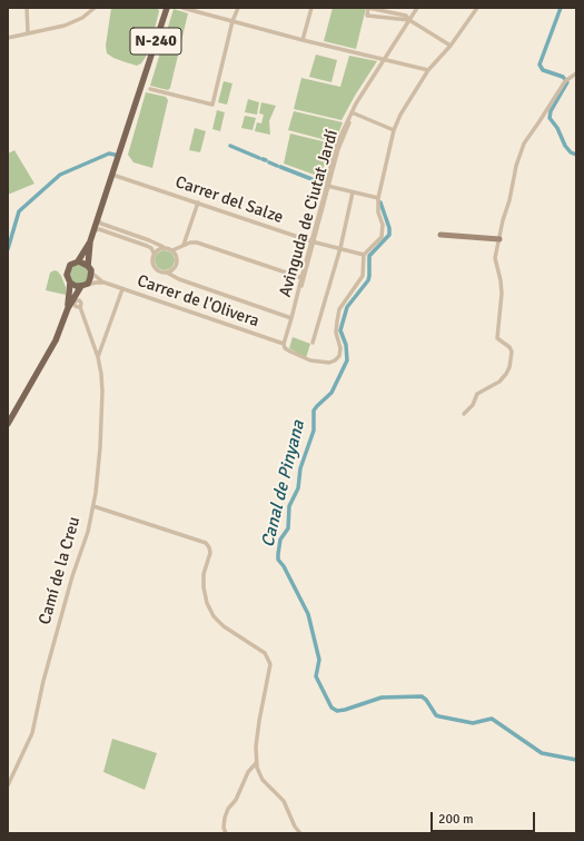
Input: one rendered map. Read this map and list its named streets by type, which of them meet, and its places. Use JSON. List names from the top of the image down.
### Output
{
  "streets": {
    "main road": ["N-240"],
    "street": [
      "Carrer del Salze",
      "Avinguda de Ciutat Jardí",
      "Carrer de l'Olivera",
      "Camí de la Creu"
    ]
  },
  "crossings": [
    ["N-240", "Carrer del Salze"],
    ["N-240", "Carrer de l'Olivera"],
    ["Carrer del Salze", "Avinguda de Ciutat Jardí"],
    ["Carrer del Salze", "Carrer de l'Olivera"],
    ["Avinguda de Ciutat Jardí", "Carrer de l'Olivera"],
    ["Carrer de l'Olivera", "Camí de la Creu"]
  ],
  "water": ["Canal de Pinyana"],
  "scale_bar": "200 m"
}
